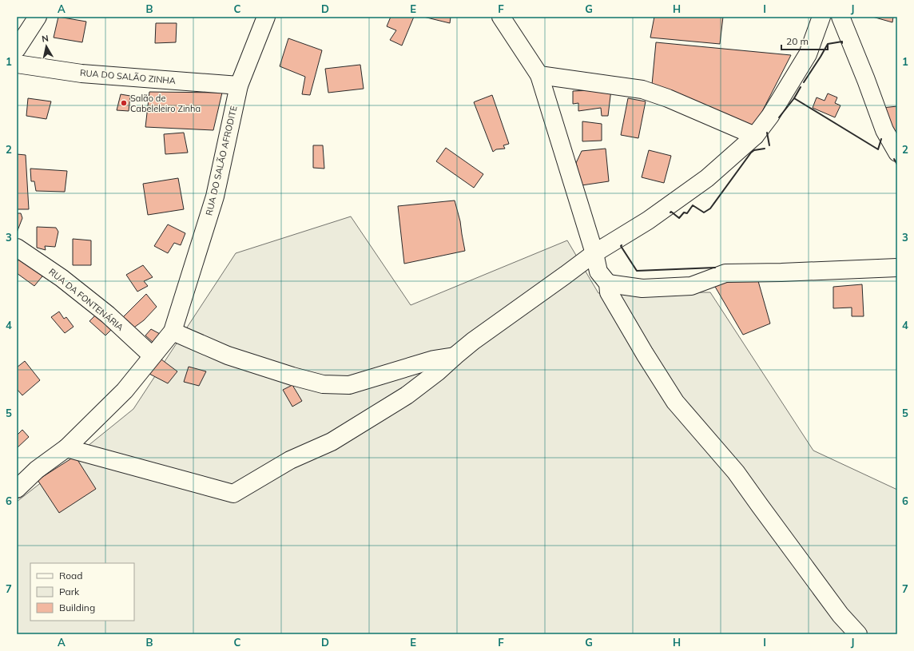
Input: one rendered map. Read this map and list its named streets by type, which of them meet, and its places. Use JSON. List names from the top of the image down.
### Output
{
  "streets": {
    "street": ["RUA DO SALÃO ZINHA", "RUA DO SALÃO AFRODITE", "RUA DA FONTENÁRIA"]
  },
  "crossings": [
    ["RUA DO SALÃO ZINHA", "RUA DO SALÃO AFRODITE"],
    ["RUA DO SALÃO AFRODITE", "RUA DA FONTENÁRIA"]
  ],
  "places": ["Salão de Cabeleleiro Zinha"],
  "legend": ["Road", "Park", "Building"],
  "scale_bar": "20 m",
  "north": "top",
  "grid": {
    "columns": [
      "A",
      "B",
      "C",
      "D",
      "E",
      "F",
      "G",
      "H",
      "I",
      "J"
    ],
    "rows": [
      "1",
      "2",
      "3",
      "4",
      "5",
      "6",
      "7"
    ]
  }
}
